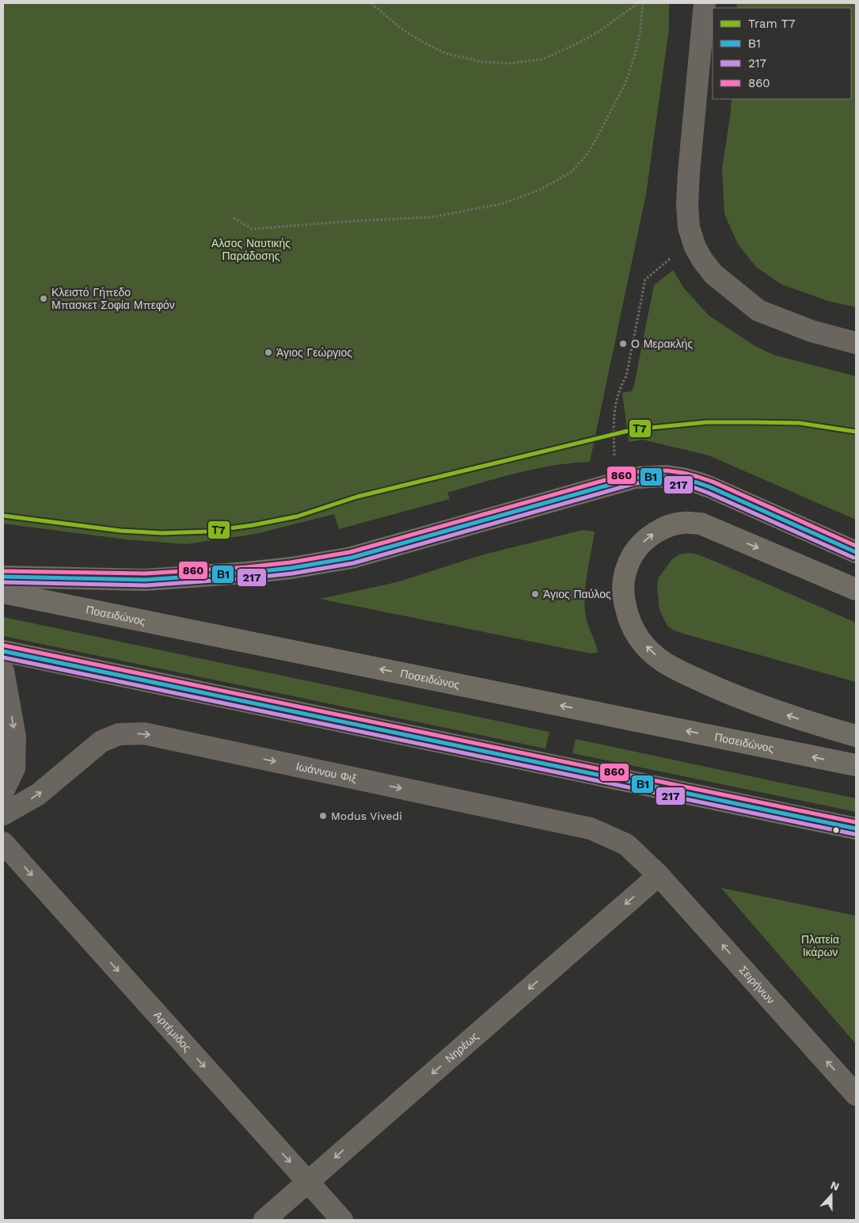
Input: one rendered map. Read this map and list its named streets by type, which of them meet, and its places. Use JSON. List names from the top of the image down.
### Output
{
  "streets": {
    "highway": ["Ποσειδώνος"],
    "street": [
      "Ιωάννου Φιξ",
      "Σειρήνων",
      "Αρτέμιδος",
      "Νηρέως"
    ]
  },
  "crossings": [
    ["Ιωάννου Φιξ", "Σειρήνων"],
    ["Ιωάννου Φιξ", "Νηρέως"],
    ["Σειρήνων", "Νηρέως"],
    ["Αρτέμιδος", "Νηρέως"]
  ],
  "one_way": [
    "Ιωάννου Φιξ",
    "Σειρήνων",
    "Αρτέμιδος",
    "Νηρέως"
  ],
  "parks": ["Αλσος Ναυτικής Παράδοσης", "Πλατεία Ικάρων"],
  "places": [
    "Κλειστό Γήπεδο Μπασκετ Σοφία Μπεφόν",
    "Ο Μερακλής",
    "Άγιος Γεώργιος",
    "Άγιος Παύλος",
    "Modus Vivedi"
  ],
  "lines": [
    "tram line Τ7",
    "transit line 860",
    "transit line Β1",
    "transit line 217"
  ],
  "legend": [
    "Tram Τ7",
    "Β1",
    "217",
    "860"
  ],
  "north": "top"
}
